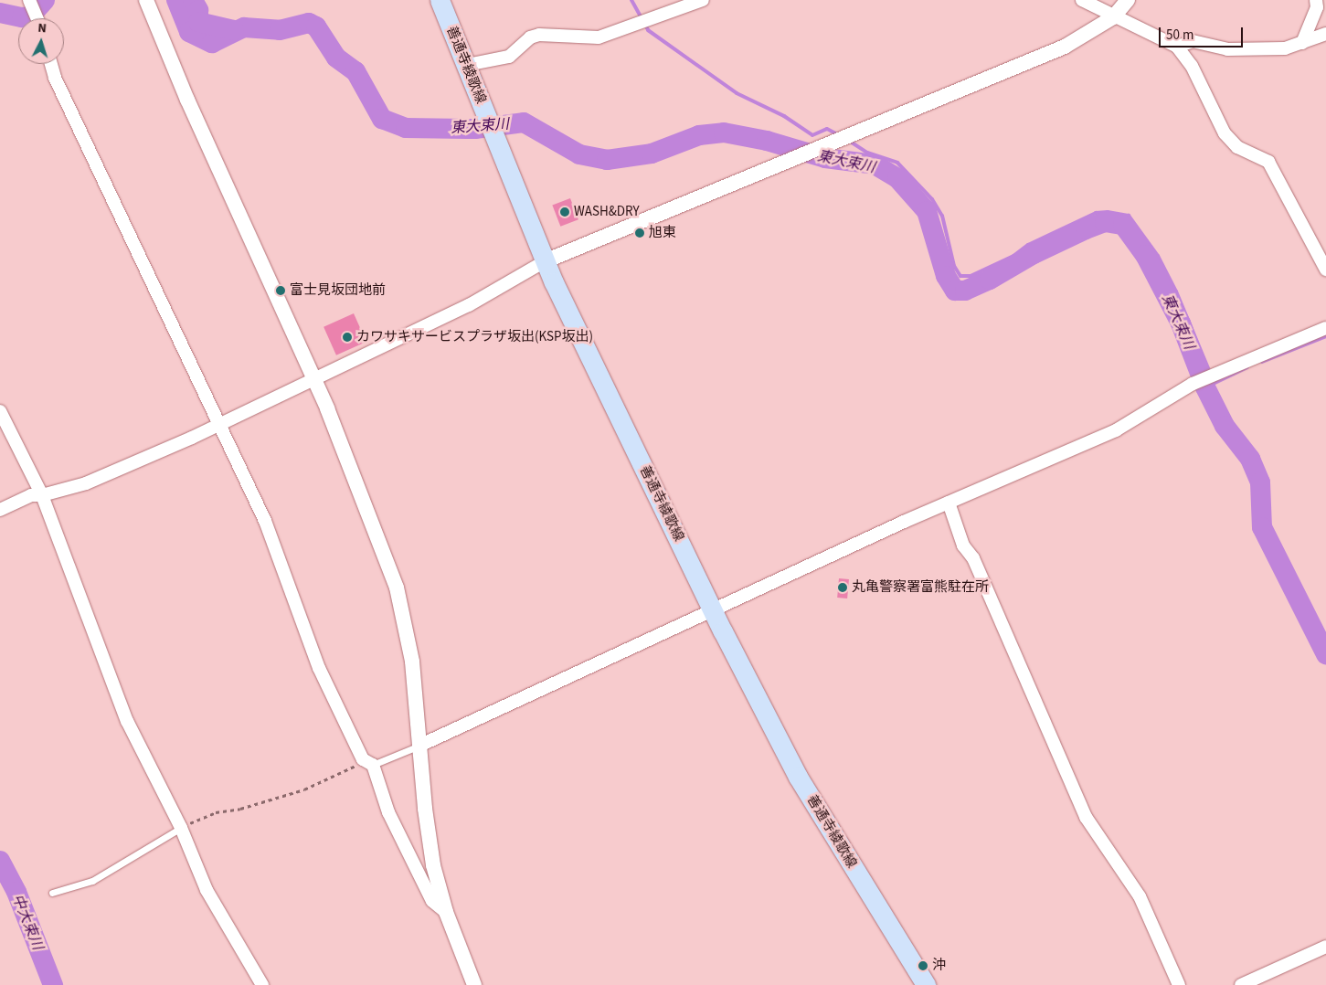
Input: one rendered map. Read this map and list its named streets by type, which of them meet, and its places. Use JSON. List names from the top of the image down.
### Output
{
  "streets": {
    "main road": ["善通寺綾歌線"]
  },
  "water": ["東大束川", "中大束川"],
  "places": [
    "WASH&DRY",
    "旭東",
    "富士見坂団地前",
    "カワサキサービスプラザ坂出(KSP坂出)",
    "丸亀警察署富熊駐在所",
    "沖"
  ],
  "scale_bar": "50 m",
  "north": "top"
}
